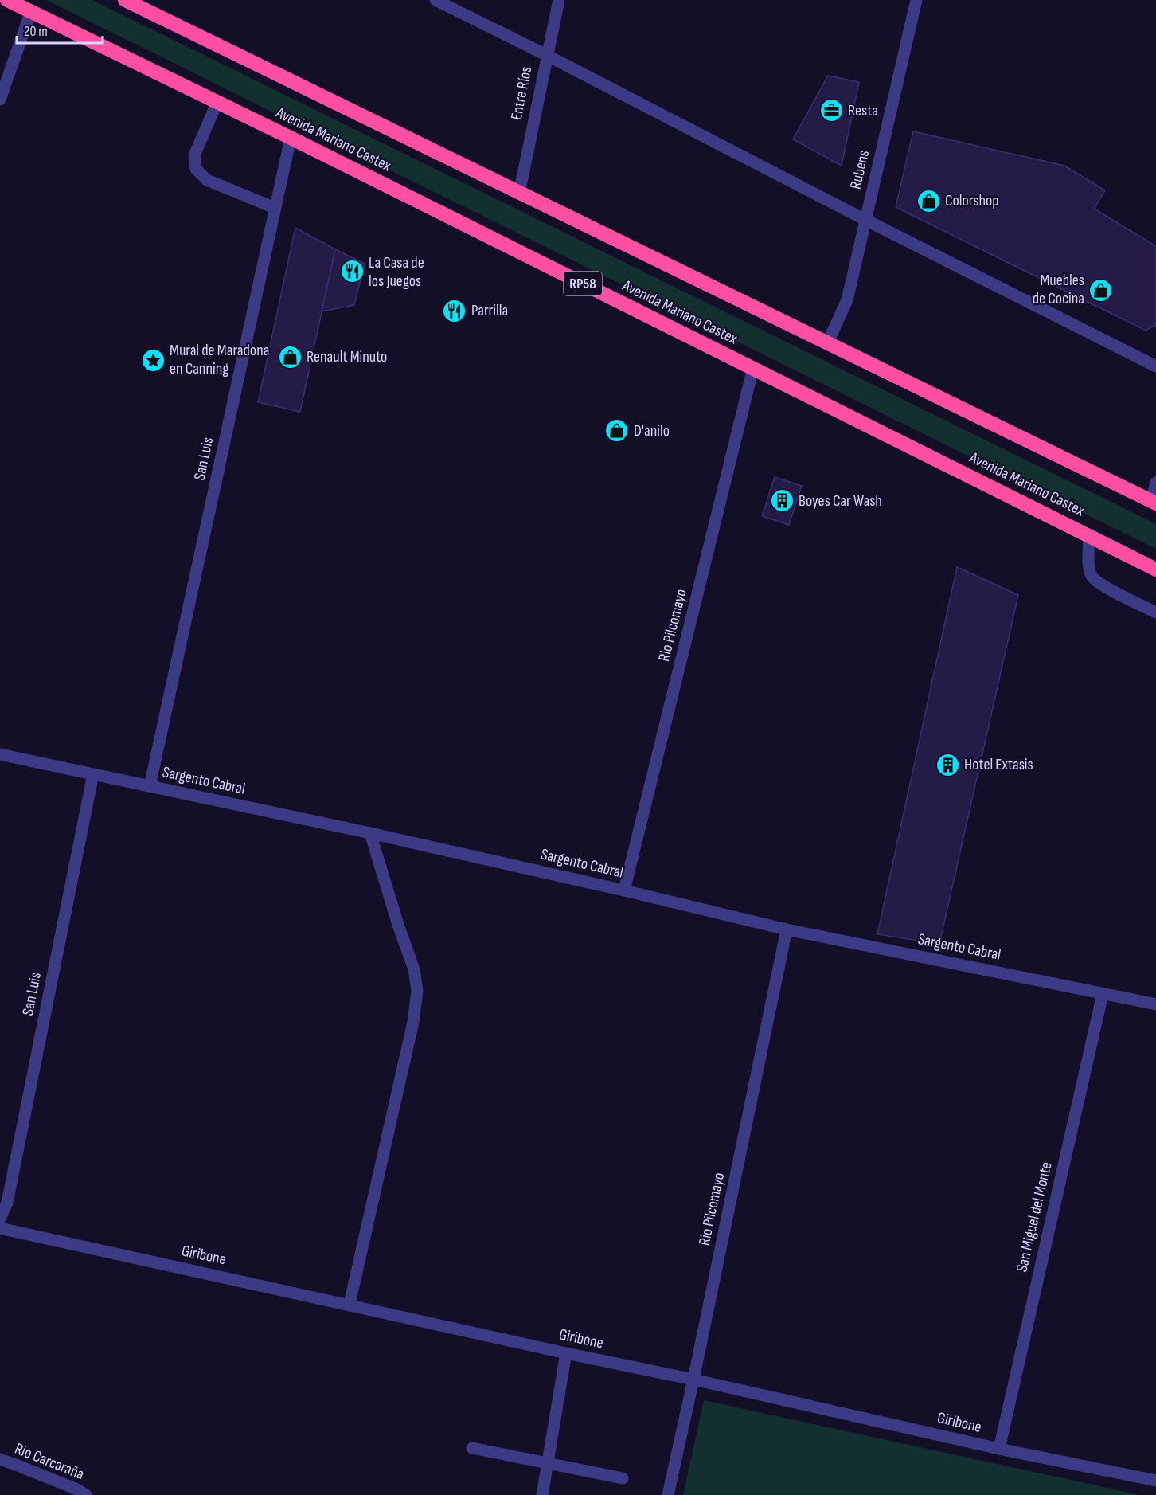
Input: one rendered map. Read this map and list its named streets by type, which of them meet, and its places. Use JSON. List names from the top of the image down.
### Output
{
  "streets": {
    "highway": ["Avenida Mariano Castex", "RP58"],
    "street": [
      "Entre Ríos",
      "Rubens",
      "San Luis",
      "Rio Pilcomayo",
      "Sargento Cabral",
      "San Miguel del Monte",
      "Giribone",
      "Rio Carcaraña"
    ]
  },
  "crossings": [
    ["Avenida Mariano Castex", "San Luis"],
    ["Avenida Mariano Castex", "Rio Pilcomayo"],
    ["San Luis", "Sargento Cabral"],
    ["Rio Pilcomayo", "Sargento Cabral"],
    ["Rio Pilcomayo", "Giribone"],
    ["Sargento Cabral", "San Miguel del Monte"],
    ["San Miguel del Monte", "Giribone"]
  ],
  "places": {
    "office": ["Resta"],
    "shop": [
      "Colorshop",
      "Muebles de Cocina",
      "Renault Minuto",
      "D'anilo"
    ],
    "restaurant": ["La Casa de los Juegos", "Parrilla"],
    "place": ["Mural de Maradona en Canning"],
    "building": ["Boyes Car Wash", "Hotel Extasis"]
  },
  "scale_bar": "20 m"
}
